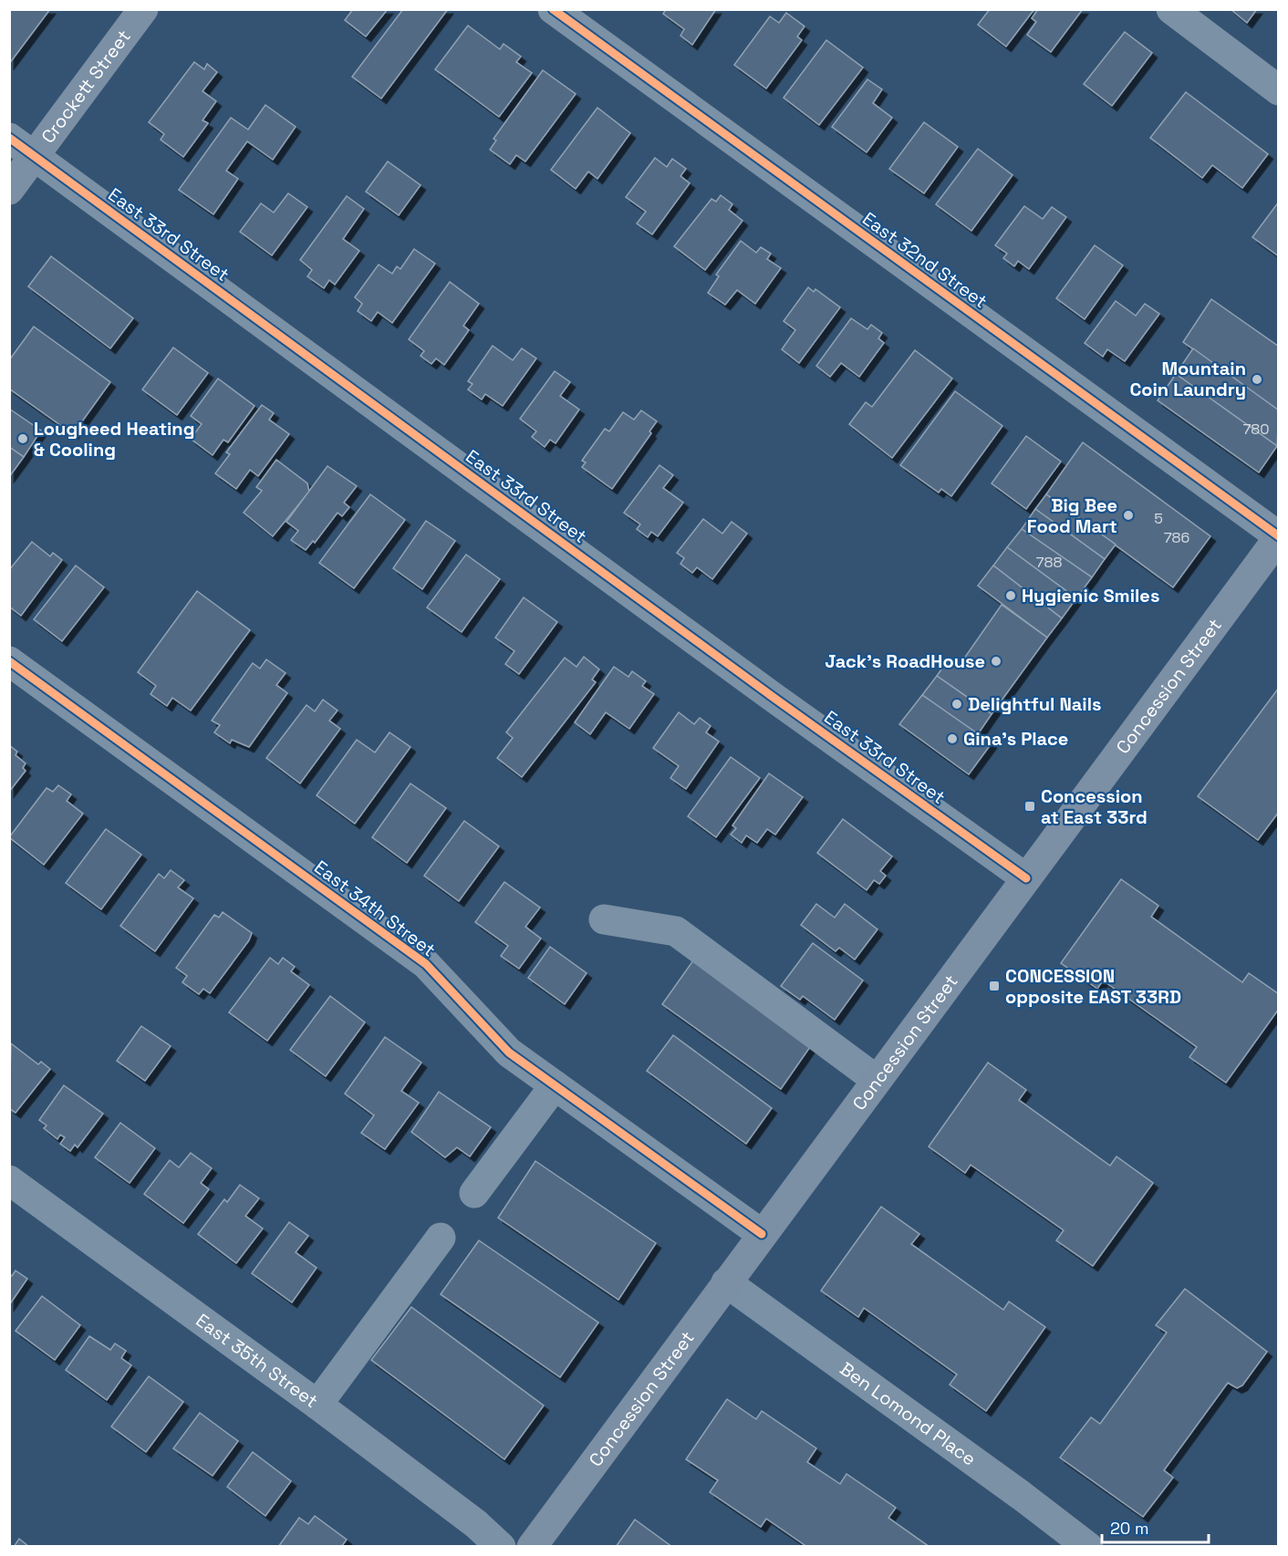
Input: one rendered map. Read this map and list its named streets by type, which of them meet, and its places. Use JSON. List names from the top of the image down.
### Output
{
  "streets": {
    "main road": ["Crockett Street", "Concession Street"],
    "street": [
      "East 33rd Street",
      "East 32nd Street",
      "East 34th Street",
      "East 35th Street",
      "Ben Lomond Place"
    ]
  },
  "crossings": [
    ["Crockett Street", "East 33rd Street"],
    ["East 33rd Street", "Concession Street"],
    ["East 32nd Street", "Concession Street"],
    ["Concession Street", "East 34th Street"],
    ["Concession Street", "Ben Lomond Place"]
  ],
  "places": {
    "other": [
      "Mountain Coin Laundry",
      "Lougheed Heating & Cooling",
      "Big Bee Food Mart",
      "Hygienic Smiles",
      "Jack's RoadHouse",
      "Delightful Nails",
      "Gina's Place"
    ],
    "transit": ["Concession at East 33rd", "CONCESSION opposite EAST 33RD"]
  },
  "house_numbers": [
    "780",
    "5",
    "786",
    "788"
  ],
  "scale_bar": "20 m"
}
